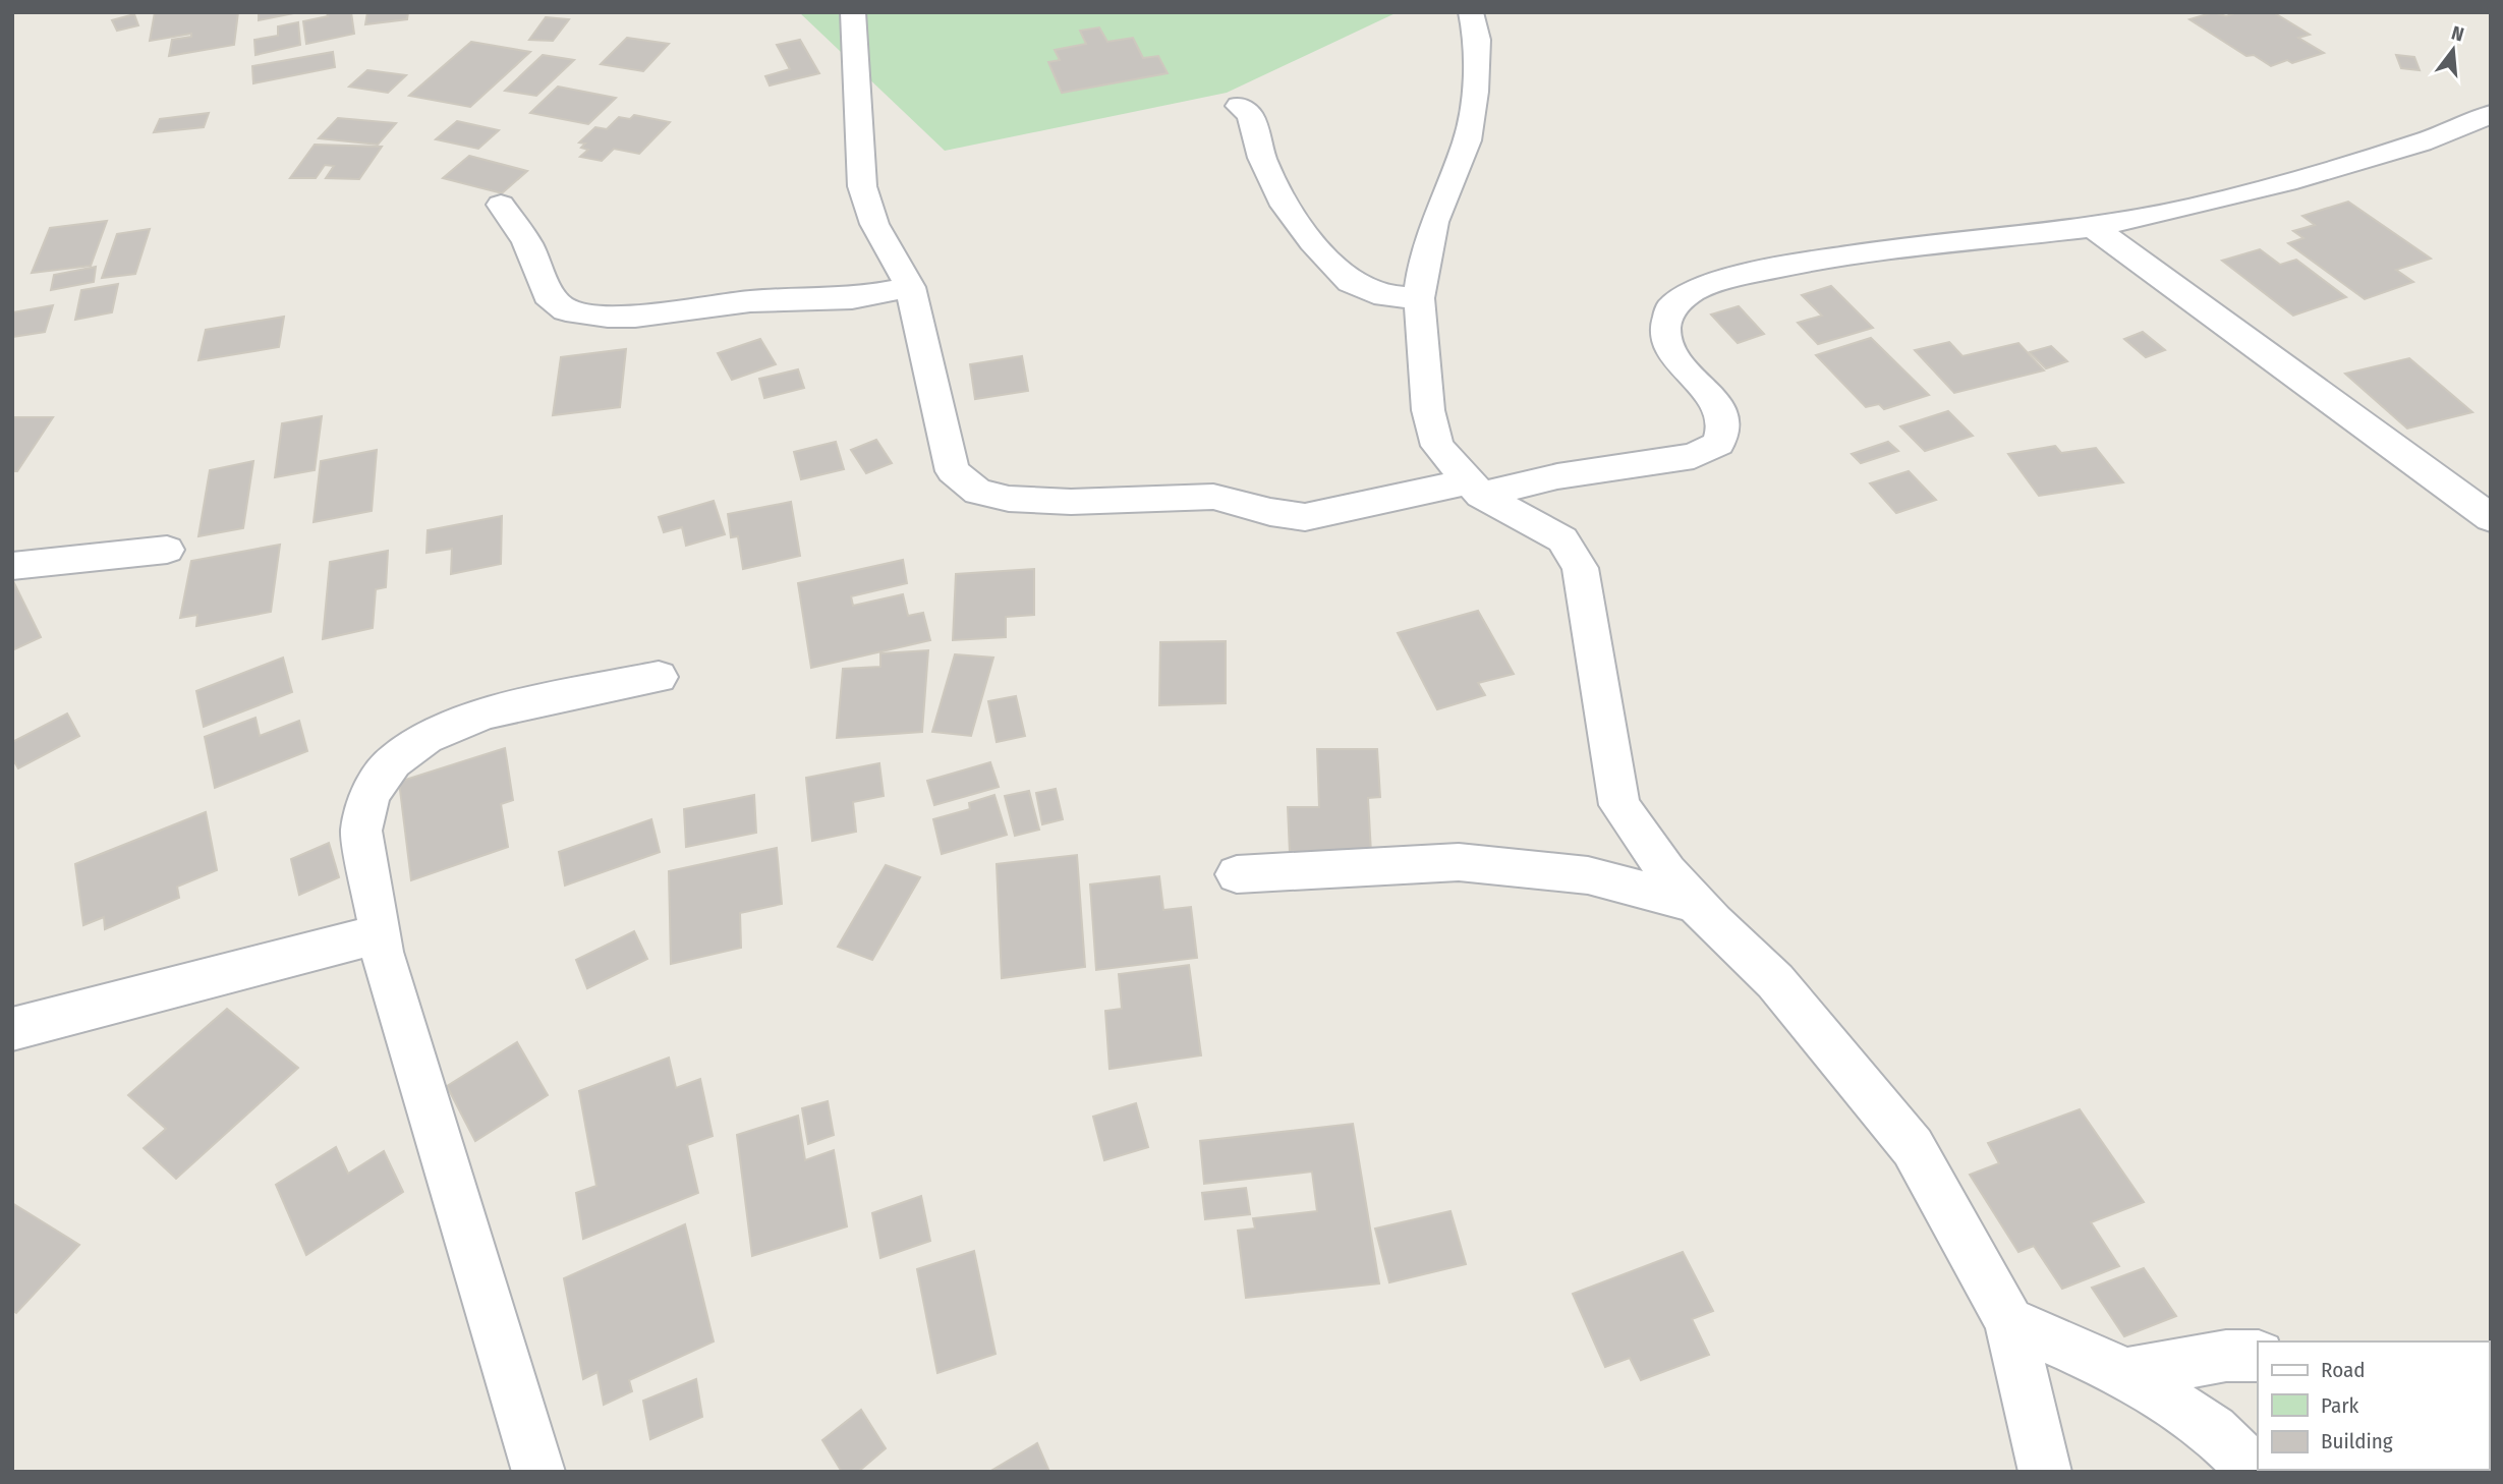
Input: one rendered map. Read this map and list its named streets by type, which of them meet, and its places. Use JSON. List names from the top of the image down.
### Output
{
  "legend": ["Road", "Park", "Building"],
  "north": "top"
}
